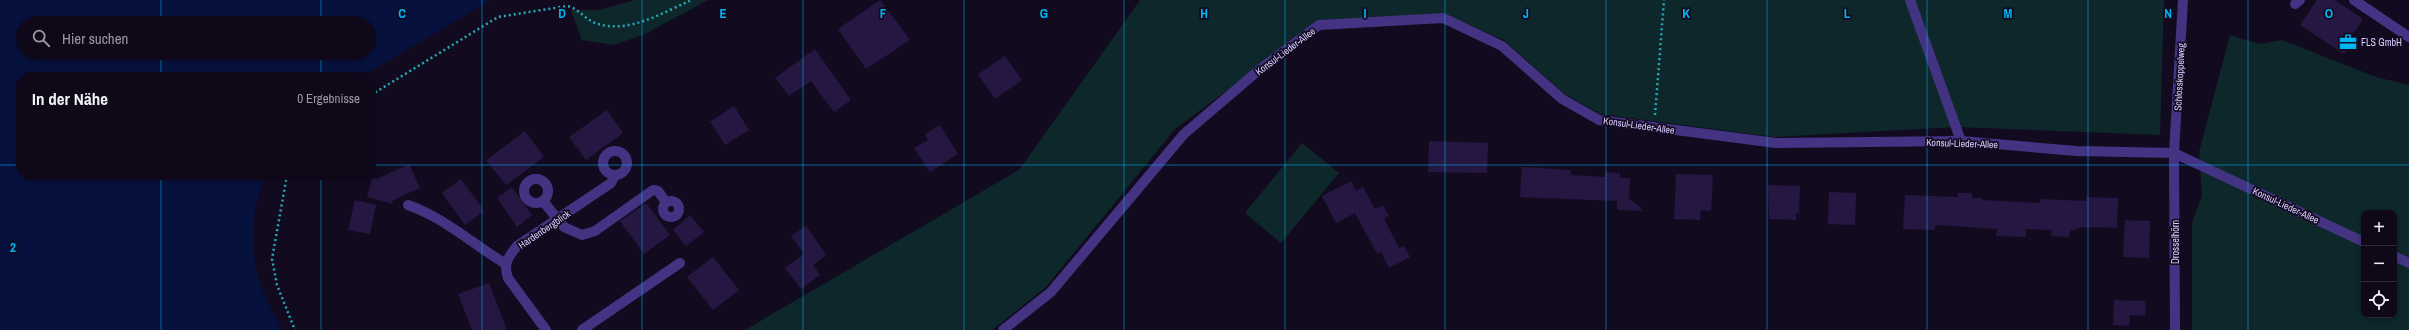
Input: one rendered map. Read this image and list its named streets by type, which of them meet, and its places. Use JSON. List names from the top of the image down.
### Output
{
  "streets": {
    "street": [
      "Konsul-Lieder-Allee",
      "Schlosskoppelweg",
      "Hardenbergblick",
      "Drosselhörn"
    ]
  },
  "crossings": [
    ["Konsul-Lieder-Allee", "Schlosskoppelweg"],
    ["Konsul-Lieder-Allee", "Drosselhörn"],
    ["Schlosskoppelweg", "Drosselhörn"]
  ],
  "places": {
    "office": ["FLS GmbH"]
  },
  "page": {
    "search": "Hier suchen",
    "heading": ["In der Nähe", "0 Ergebnisse"],
    "map_buttons": ["+", "−"]
  },
  "grid": {
    "columns": [
      "C",
      "D",
      "E",
      "F",
      "G",
      "H",
      "I",
      "J",
      "K",
      "L",
      "M",
      "N",
      "O"
    ],
    "rows": ["2"]
  }
}
